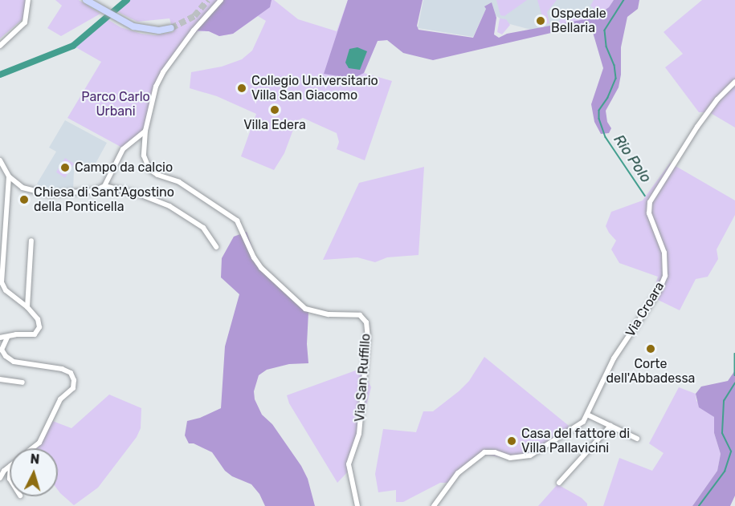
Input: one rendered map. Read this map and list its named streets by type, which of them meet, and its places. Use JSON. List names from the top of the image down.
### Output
{
  "streets": {
    "street": ["Via Croara", "Via San Ruffillo"]
  },
  "water": ["Rio Polo"],
  "parks": ["Parco Carlo Urbani"],
  "places": [
    "Ospedale Bellaria",
    "Collegio Universitario Villa San Giacomo",
    "Villa Edera",
    "Campo da calcio",
    "Chiesa di Sant'Agostino della Ponticella",
    "Corte dell'Abbadessa",
    "Casa del fattore di Villa Pallavicini"
  ],
  "north": "top"
}
